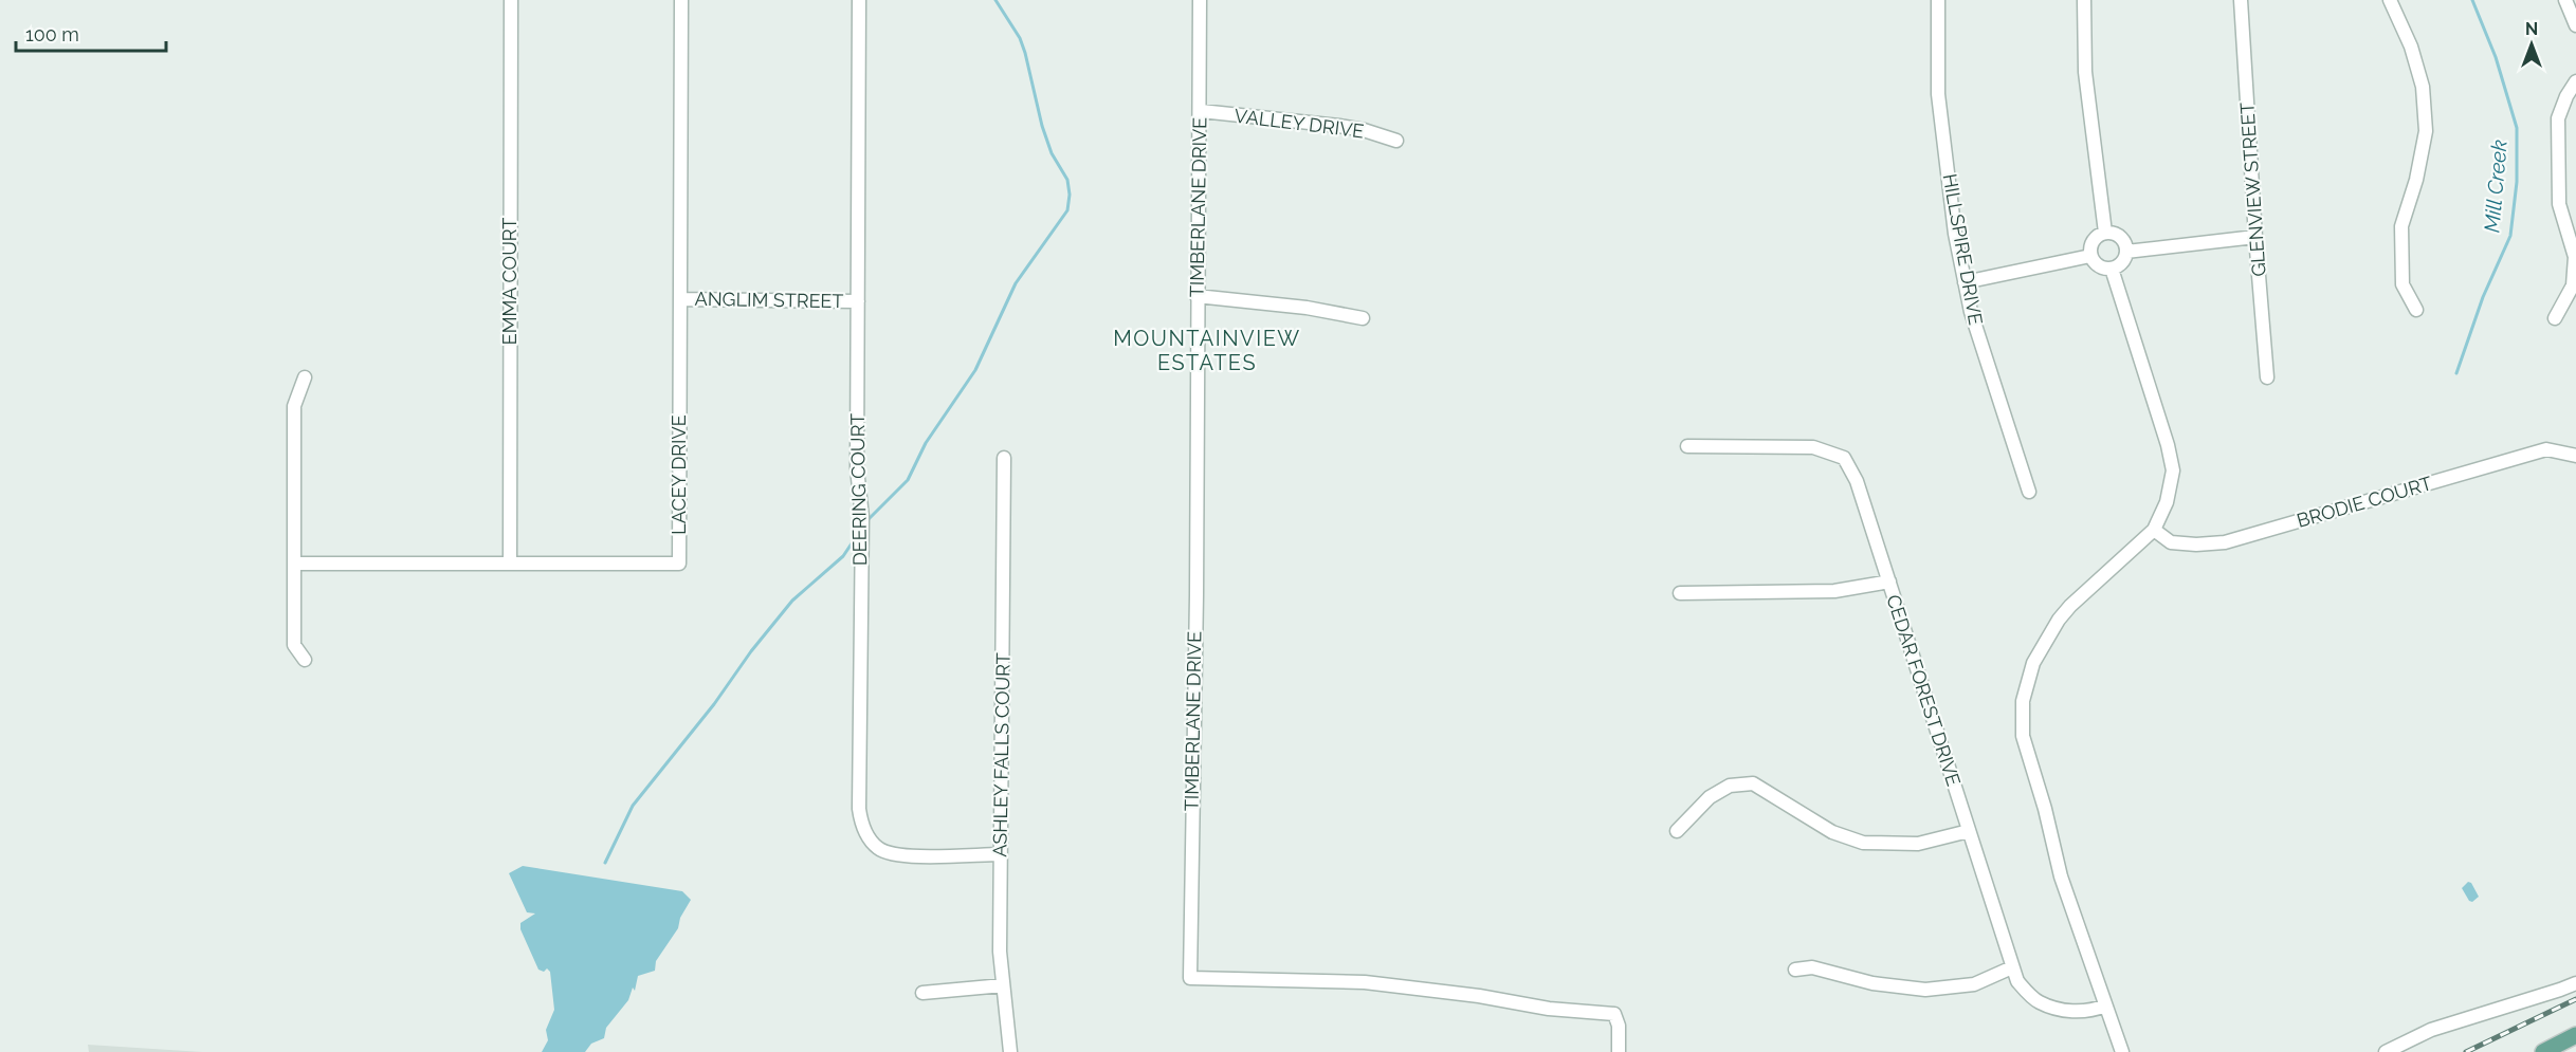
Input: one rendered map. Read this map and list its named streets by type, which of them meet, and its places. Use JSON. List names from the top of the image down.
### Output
{
  "streets": {
    "street": [
      "VALLEY DRIVE",
      "GLENVIEW STREET",
      "TIMBERLANE DRIVE",
      "HILLSPIRE DRIVE",
      "EMMA COURT",
      "ANGLIM STREET",
      "LACEY DRIVE",
      "DEERING COURT",
      "BRODIE COURT",
      "CEDAR FOREST DRIVE",
      "ASHLEY FALLS COURT"
    ]
  },
  "crossings": [
    ["VALLEY DRIVE", "TIMBERLANE DRIVE"],
    ["EMMA COURT", "LACEY DRIVE"],
    ["ANGLIM STREET", "LACEY DRIVE"],
    ["ANGLIM STREET", "DEERING COURT"],
    ["DEERING COURT", "ASHLEY FALLS COURT"]
  ],
  "districts": ["MOUNTAINVIEW ESTATES"],
  "water": ["Mill Creek"],
  "scale_bar": "100 m",
  "north": "top"
}
